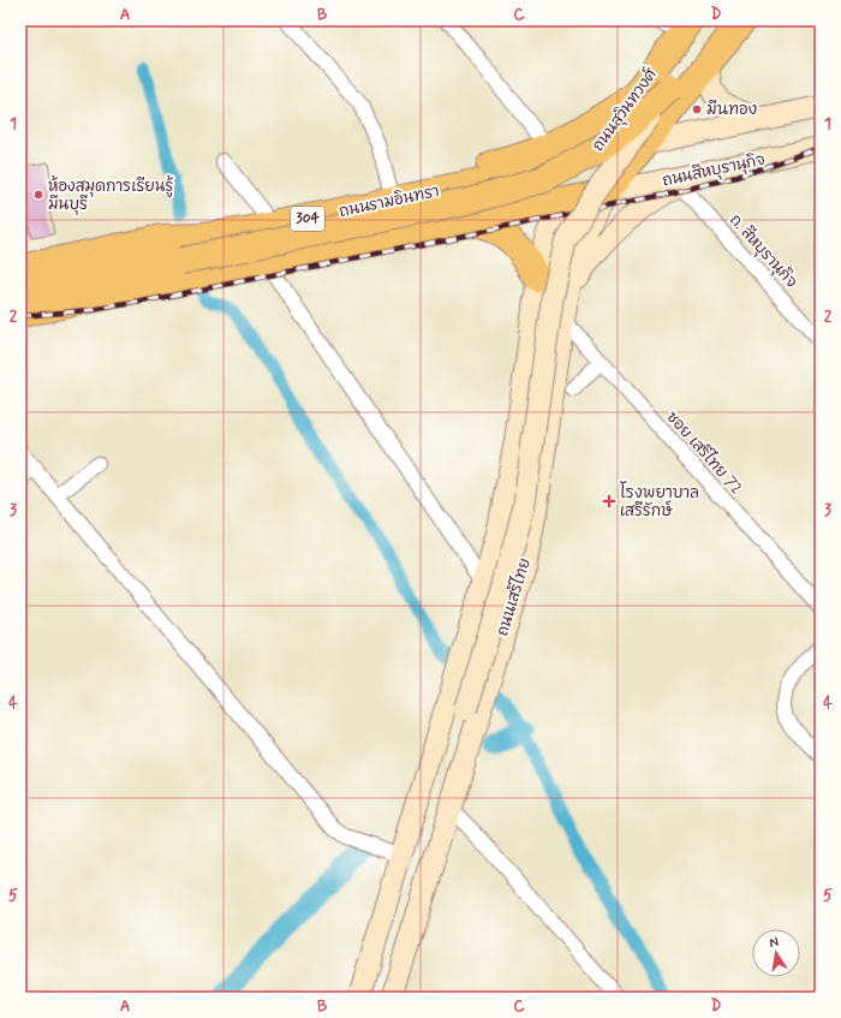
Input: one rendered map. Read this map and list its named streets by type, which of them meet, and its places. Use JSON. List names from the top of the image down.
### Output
{
  "streets": {
    "highway": ["ถนนสุวินทวงศ์", "ถนนรามอินทรา", "304"],
    "main road": ["ถนนสีหบุรานุกิจ", "ถนนเสรีไทย"],
    "street": ["ถ. สีหบุรานุกิจ", "ซอย เสรีไทย 72"]
  },
  "crossings": [
    ["ถนนสุวินทวงศ์", "ถนนสีหบุรานุกิจ"],
    ["ถนนสุวินทวงศ์", "ถนนรามอินทรา"],
    ["ถนนสุวินทวงศ์", "304"],
    ["ถนนสุวินทวงศ์", "ถนนเสรีไทย"],
    ["ถนนสีหบุรานุกิจ", "304"],
    ["ถนนสีหบุรานุกิจ", "ถนนเสรีไทย"],
    ["304", "ถนนเสรีไทย"],
    ["ซอย เสรีไทย 72", "ถนนเสรีไทย"]
  ],
  "places": {
    "other": ["มีนทอง", "ห้องสมุดการเรียนรู้ มีนบุรี"],
    "health": ["โรงพยาบาล เสรีรักษ์"]
  },
  "north": "top",
  "grid": {
    "columns": [
      "A",
      "B",
      "C",
      "D"
    ],
    "rows": [
      "1",
      "2",
      "3",
      "4",
      "5"
    ]
  }
}
